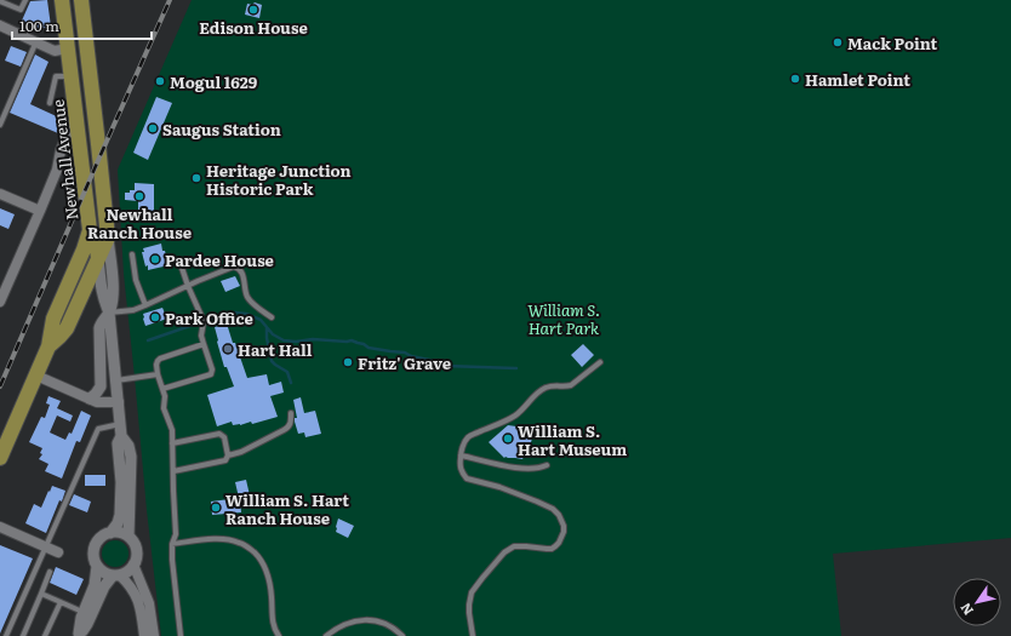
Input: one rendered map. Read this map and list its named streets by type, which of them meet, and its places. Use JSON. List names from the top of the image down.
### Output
{
  "streets": {
    "main road": ["Newhall Avenue"]
  },
  "parks": ["William S. Hart Park"],
  "places": [
    "Edison House",
    "Mack Point",
    "Hamlet Point",
    "Mogul 1629",
    "Saugus Station",
    "Heritage Junction Historic Park",
    "Newhall Ranch House",
    "Pardee House",
    "Park Office",
    "Hart Hall",
    "Fritz' Grave",
    "William S. Hart Museum",
    "William S. Hart Ranch House"
  ],
  "scale_bar": "100 m",
  "north": "bottom left"
}
